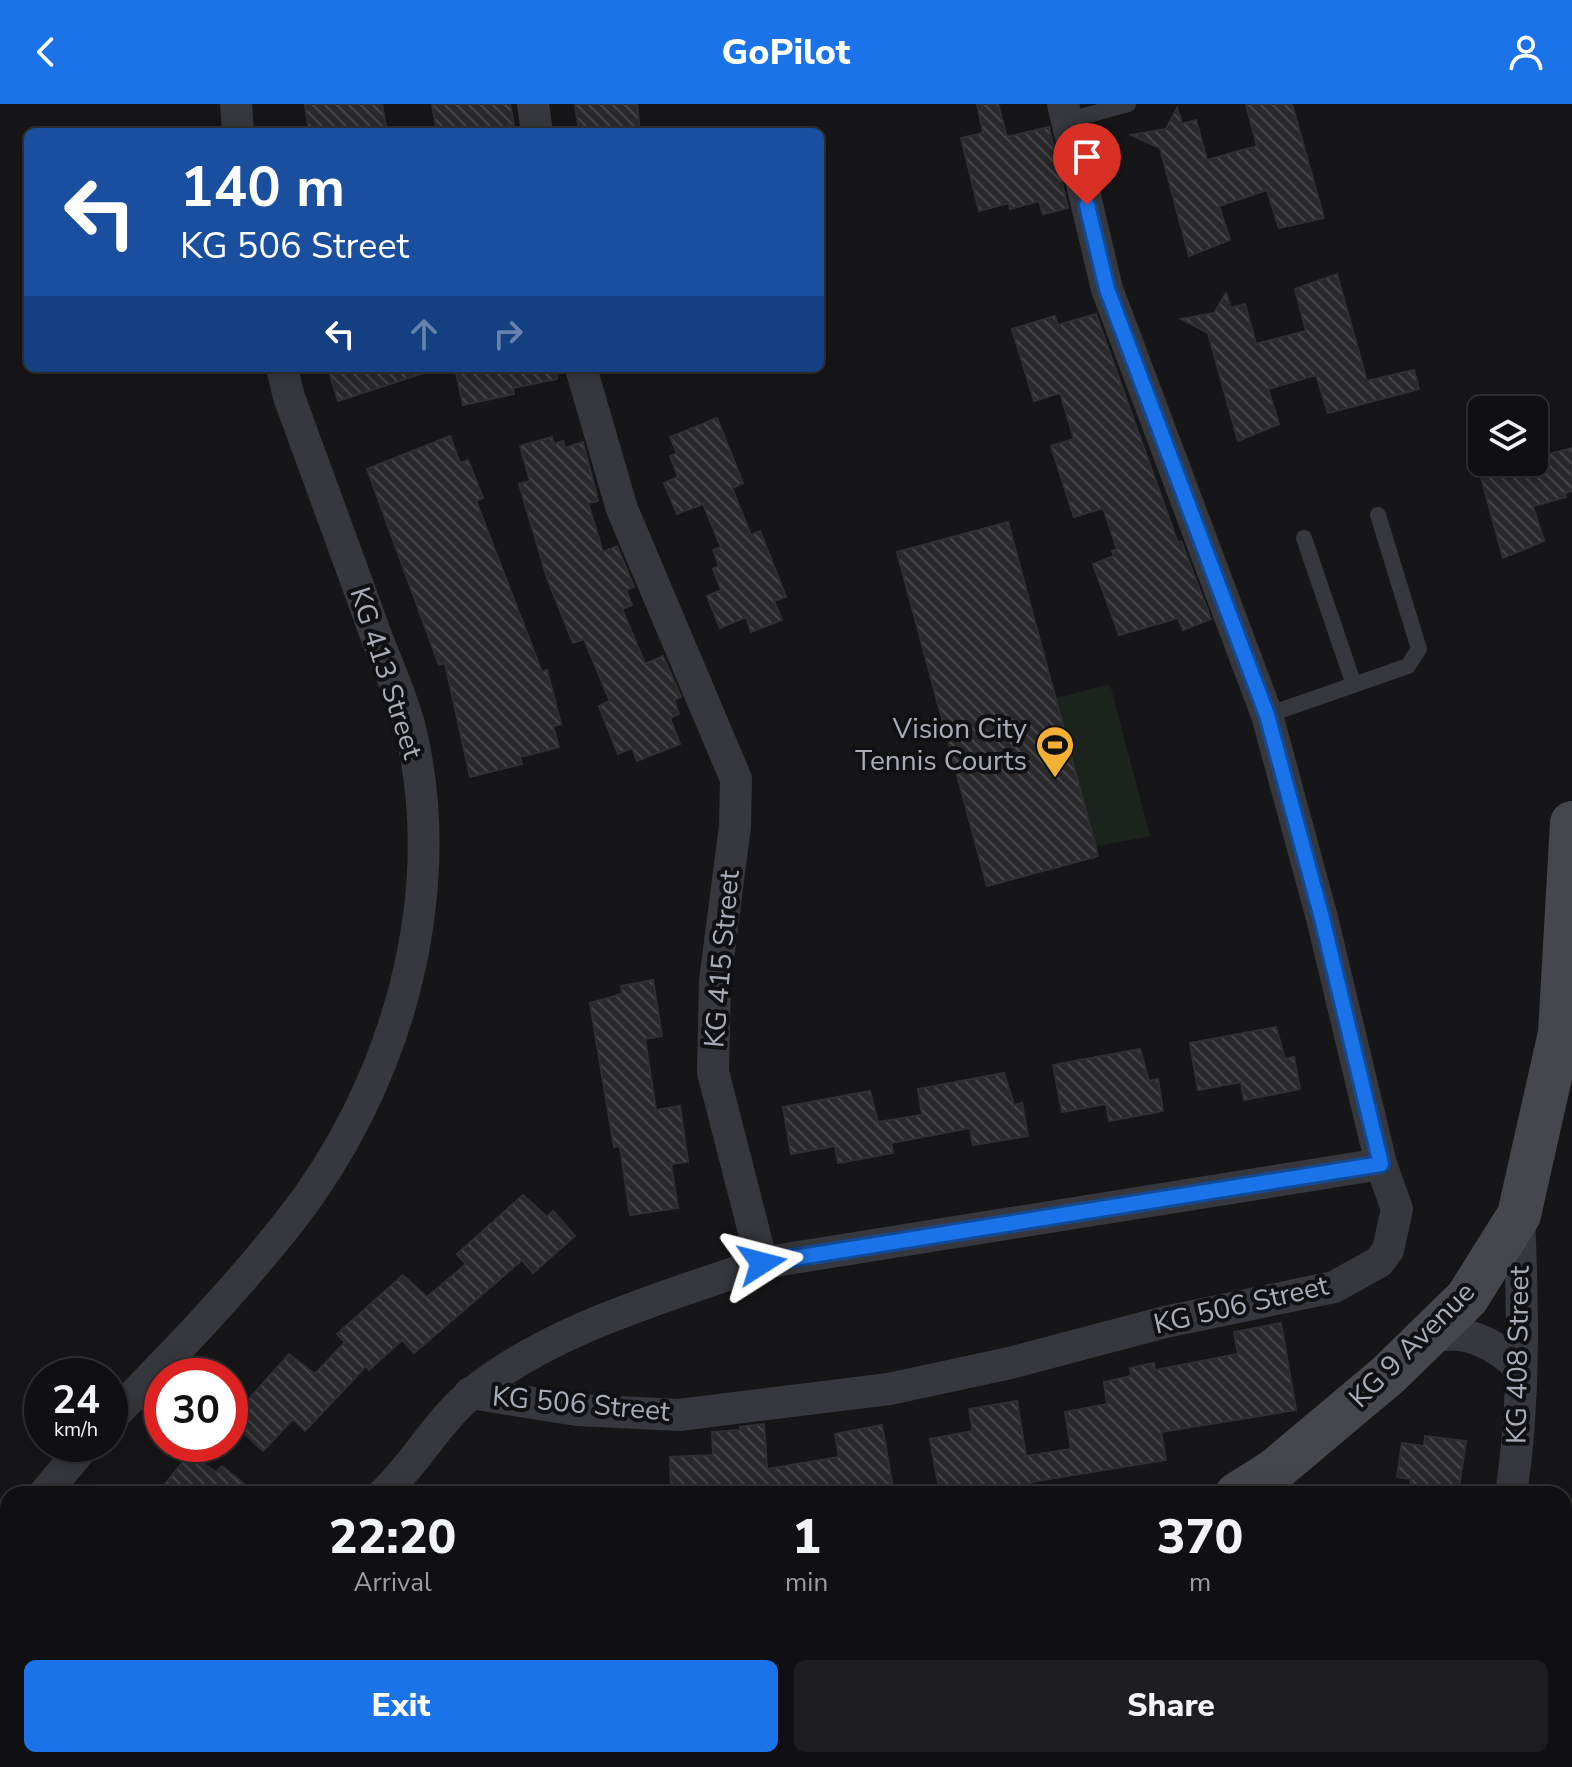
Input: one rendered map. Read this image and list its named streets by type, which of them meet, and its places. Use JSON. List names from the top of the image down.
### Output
{
  "streets": {
    "main road": ["KG 9 Avenue"],
    "street": [
      "KG 413 Street",
      "KG 415 Street",
      "KG 506 Street",
      "KG 408 Street"
    ]
  },
  "crossings": [
    ["KG 9 Avenue", "KG 408 Street"]
  ],
  "places": {
    "sports": ["Vision City Tennis Courts"]
  },
  "page": {
    "header": "GoPilot",
    "turn": ["140 m", "KG 506 Street"],
    "speed": "24 km/h",
    "limit": "30",
    "eta": [
      "22:20",
      "Arrival",
      "1",
      "min",
      "370",
      "m"
    ],
    "buttons": ["Exit", "Share"]
  }
}
